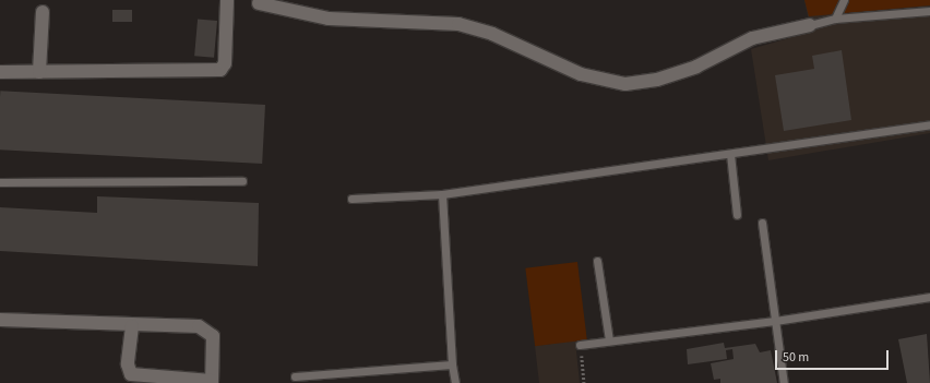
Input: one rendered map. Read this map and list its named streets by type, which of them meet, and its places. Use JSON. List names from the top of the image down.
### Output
{
  "scale_bar": "50 m"
}
